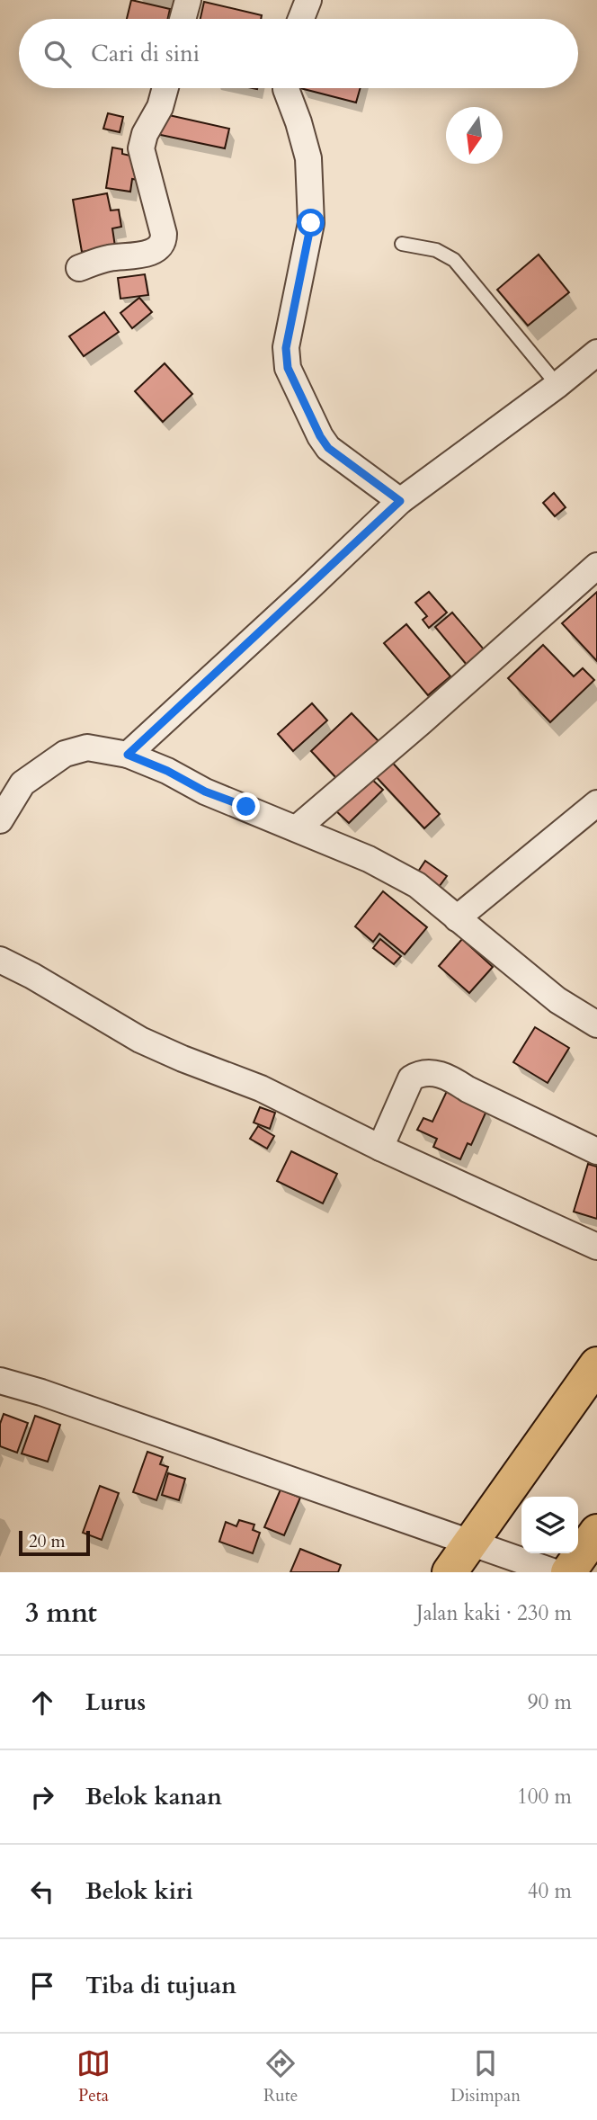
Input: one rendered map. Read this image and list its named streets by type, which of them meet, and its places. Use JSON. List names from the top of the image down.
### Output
{
  "scale_bar": "20 m",
  "north": "bottom",
  "page": {
    "search": "Cari di sini",
    "scale": "20 m",
    "heading": ["3 mnt", "Jalan kaki · 230 m"],
    "list": [
      ["Lurus", "90 m"],
      ["Belok kanan", "100 m"],
      ["Belok kiri", "40 m"],
      "Tiba di tujuan"
    ],
    "nav": ["Peta", "Rute", "Disimpan"]
  }
}
